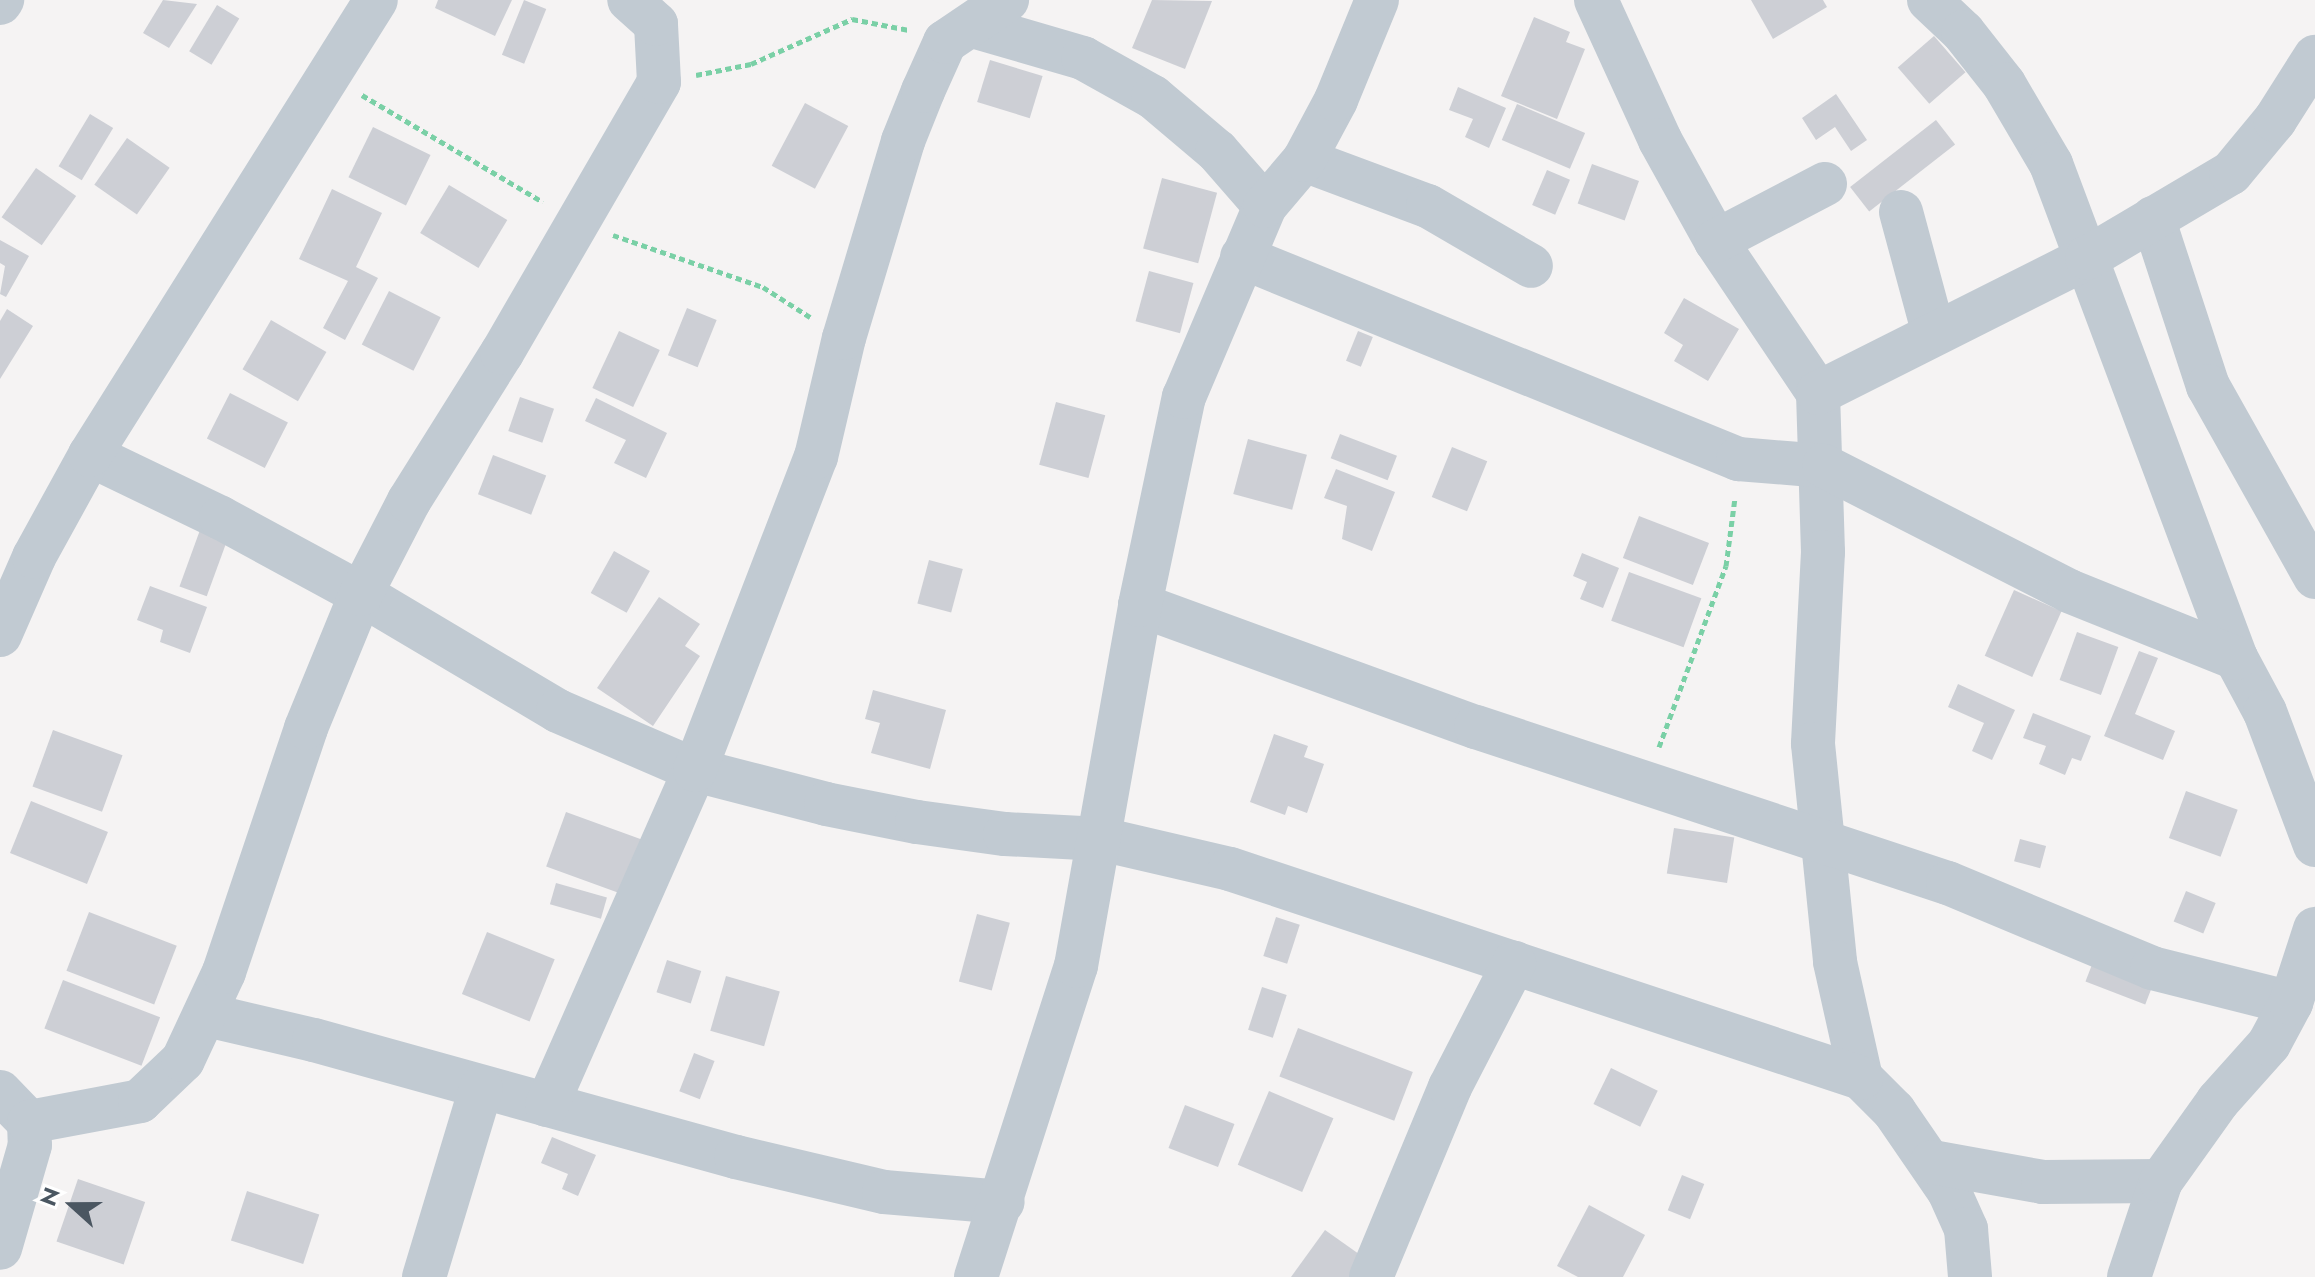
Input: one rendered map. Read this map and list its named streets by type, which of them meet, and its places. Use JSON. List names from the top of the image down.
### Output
{
  "north": "left"
}
